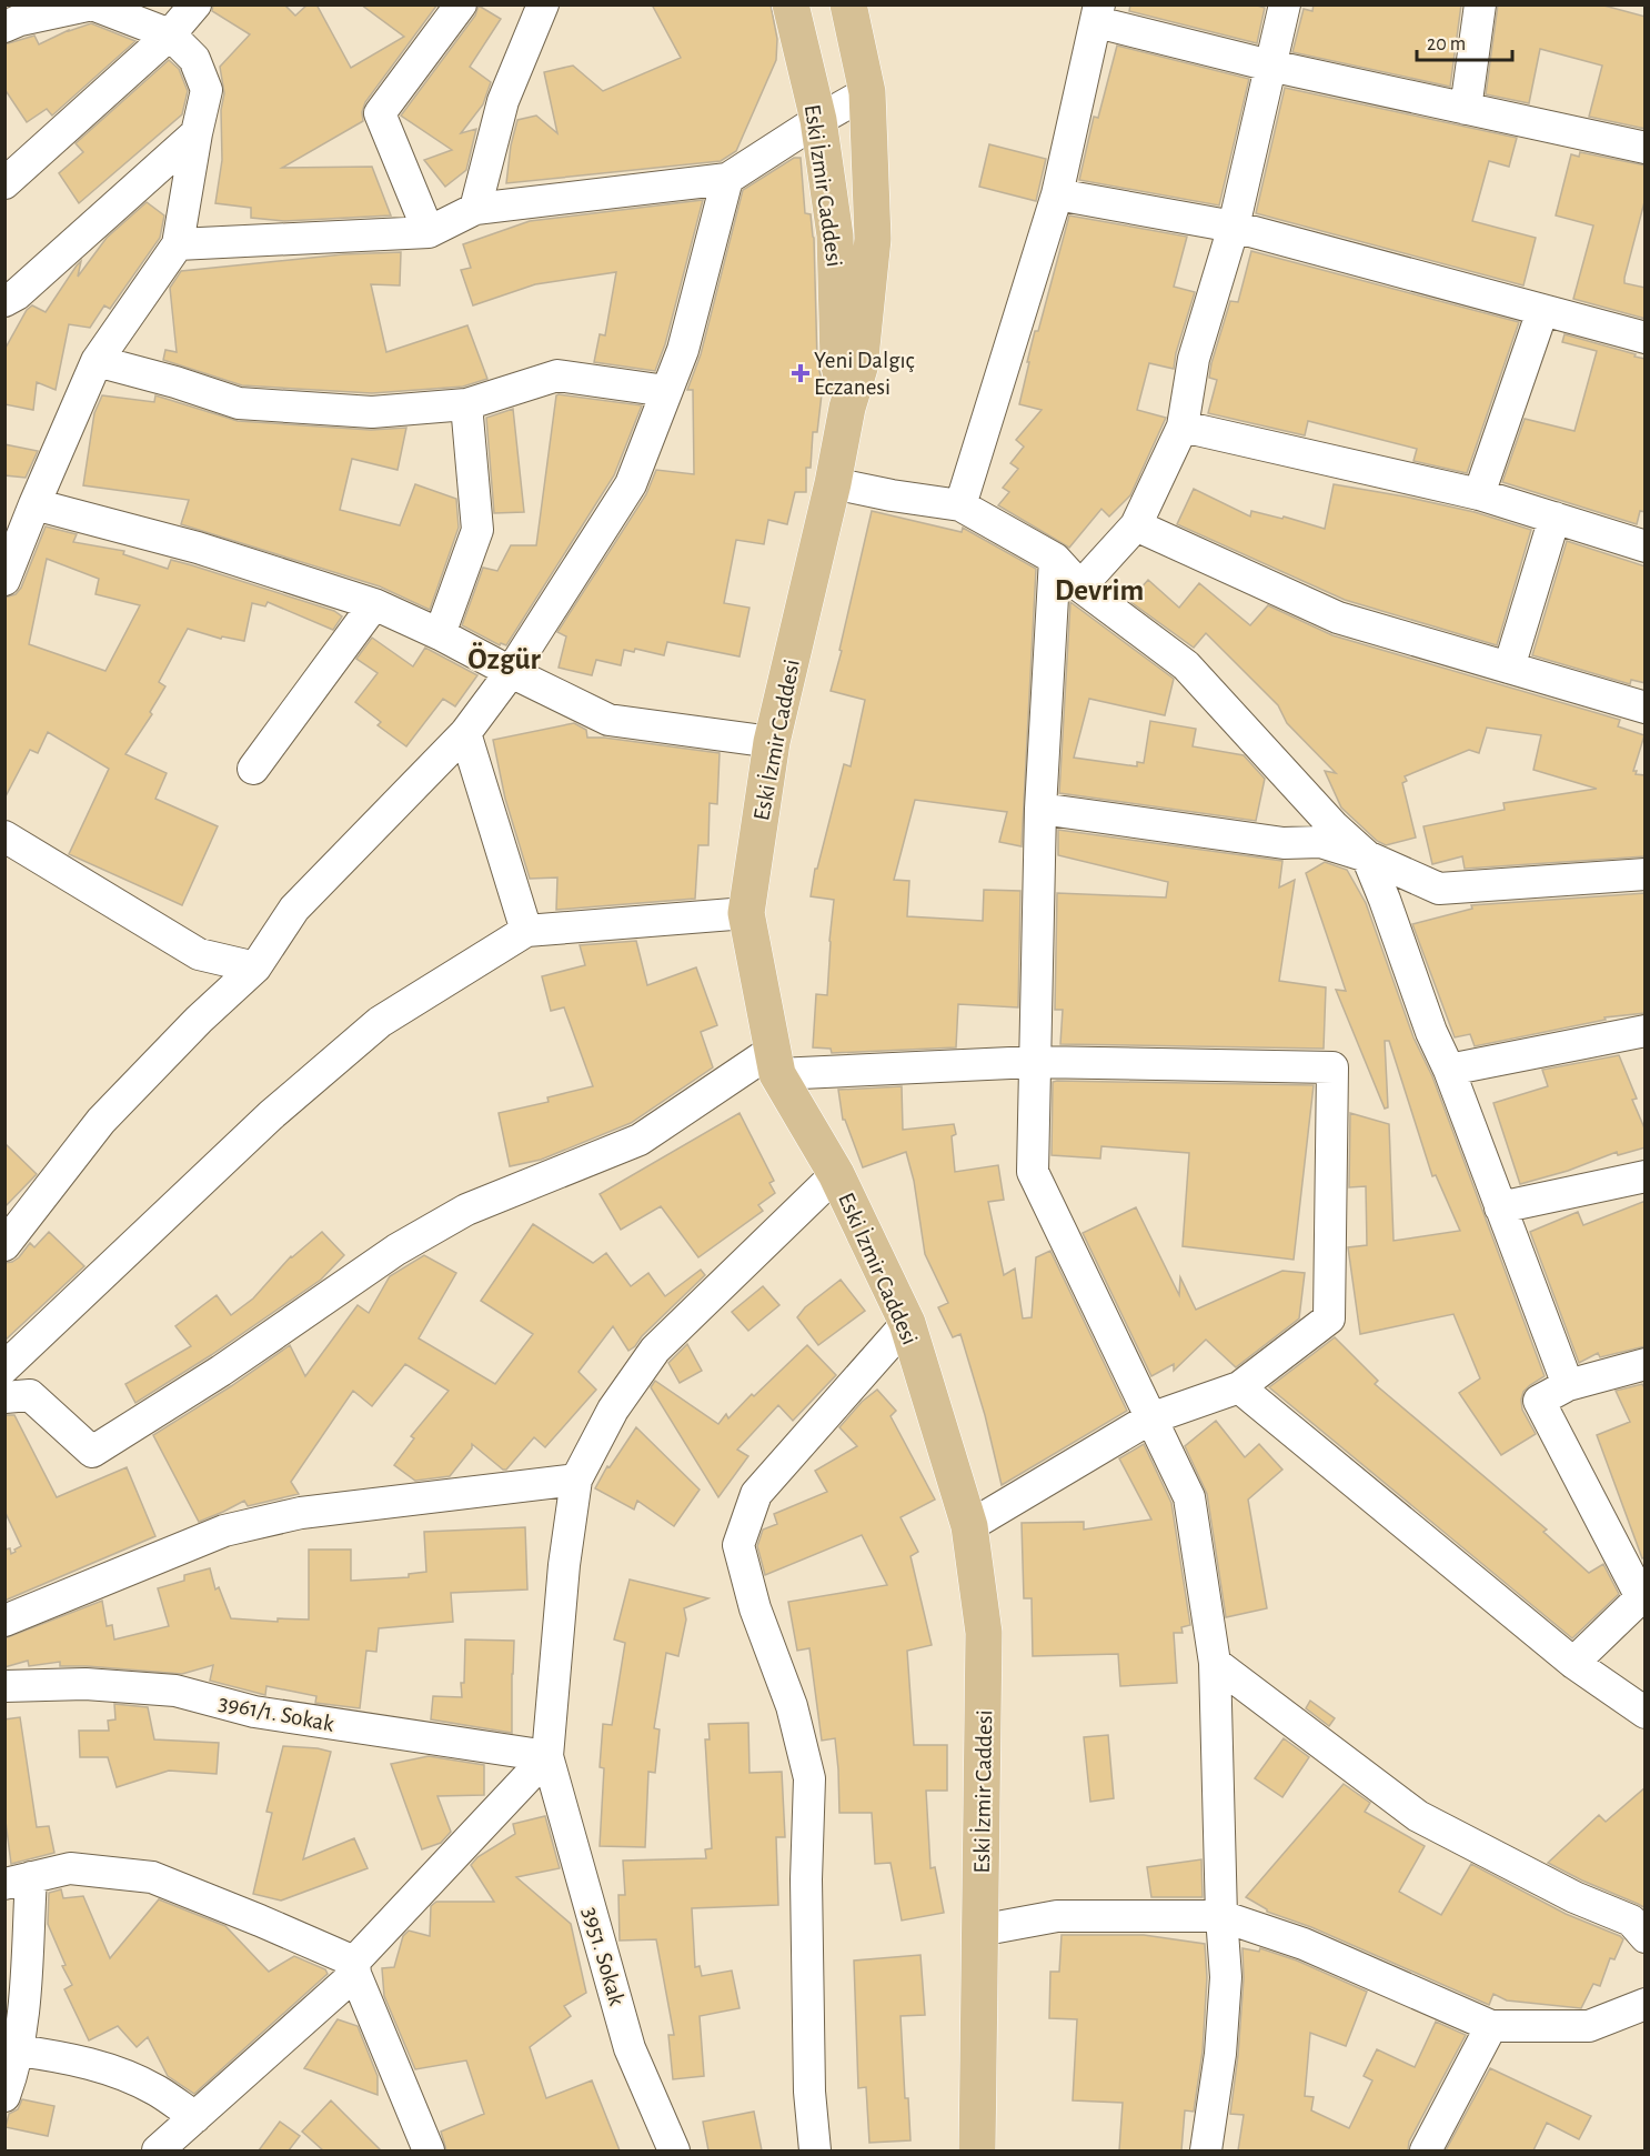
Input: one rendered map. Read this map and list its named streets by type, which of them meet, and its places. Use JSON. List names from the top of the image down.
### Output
{
  "streets": {
    "main road": ["Eski İzmir Caddesi"],
    "street": ["3961/1. Sokak", "3951. Sokak"]
  },
  "crossings": [
    ["3961/1. Sokak", "3951. Sokak"]
  ],
  "districts": ["Devrim", "Özgür"],
  "places": {
    "health": ["Yeni Dalgıç Eczanesi"]
  },
  "scale_bar": "20 m"
}
